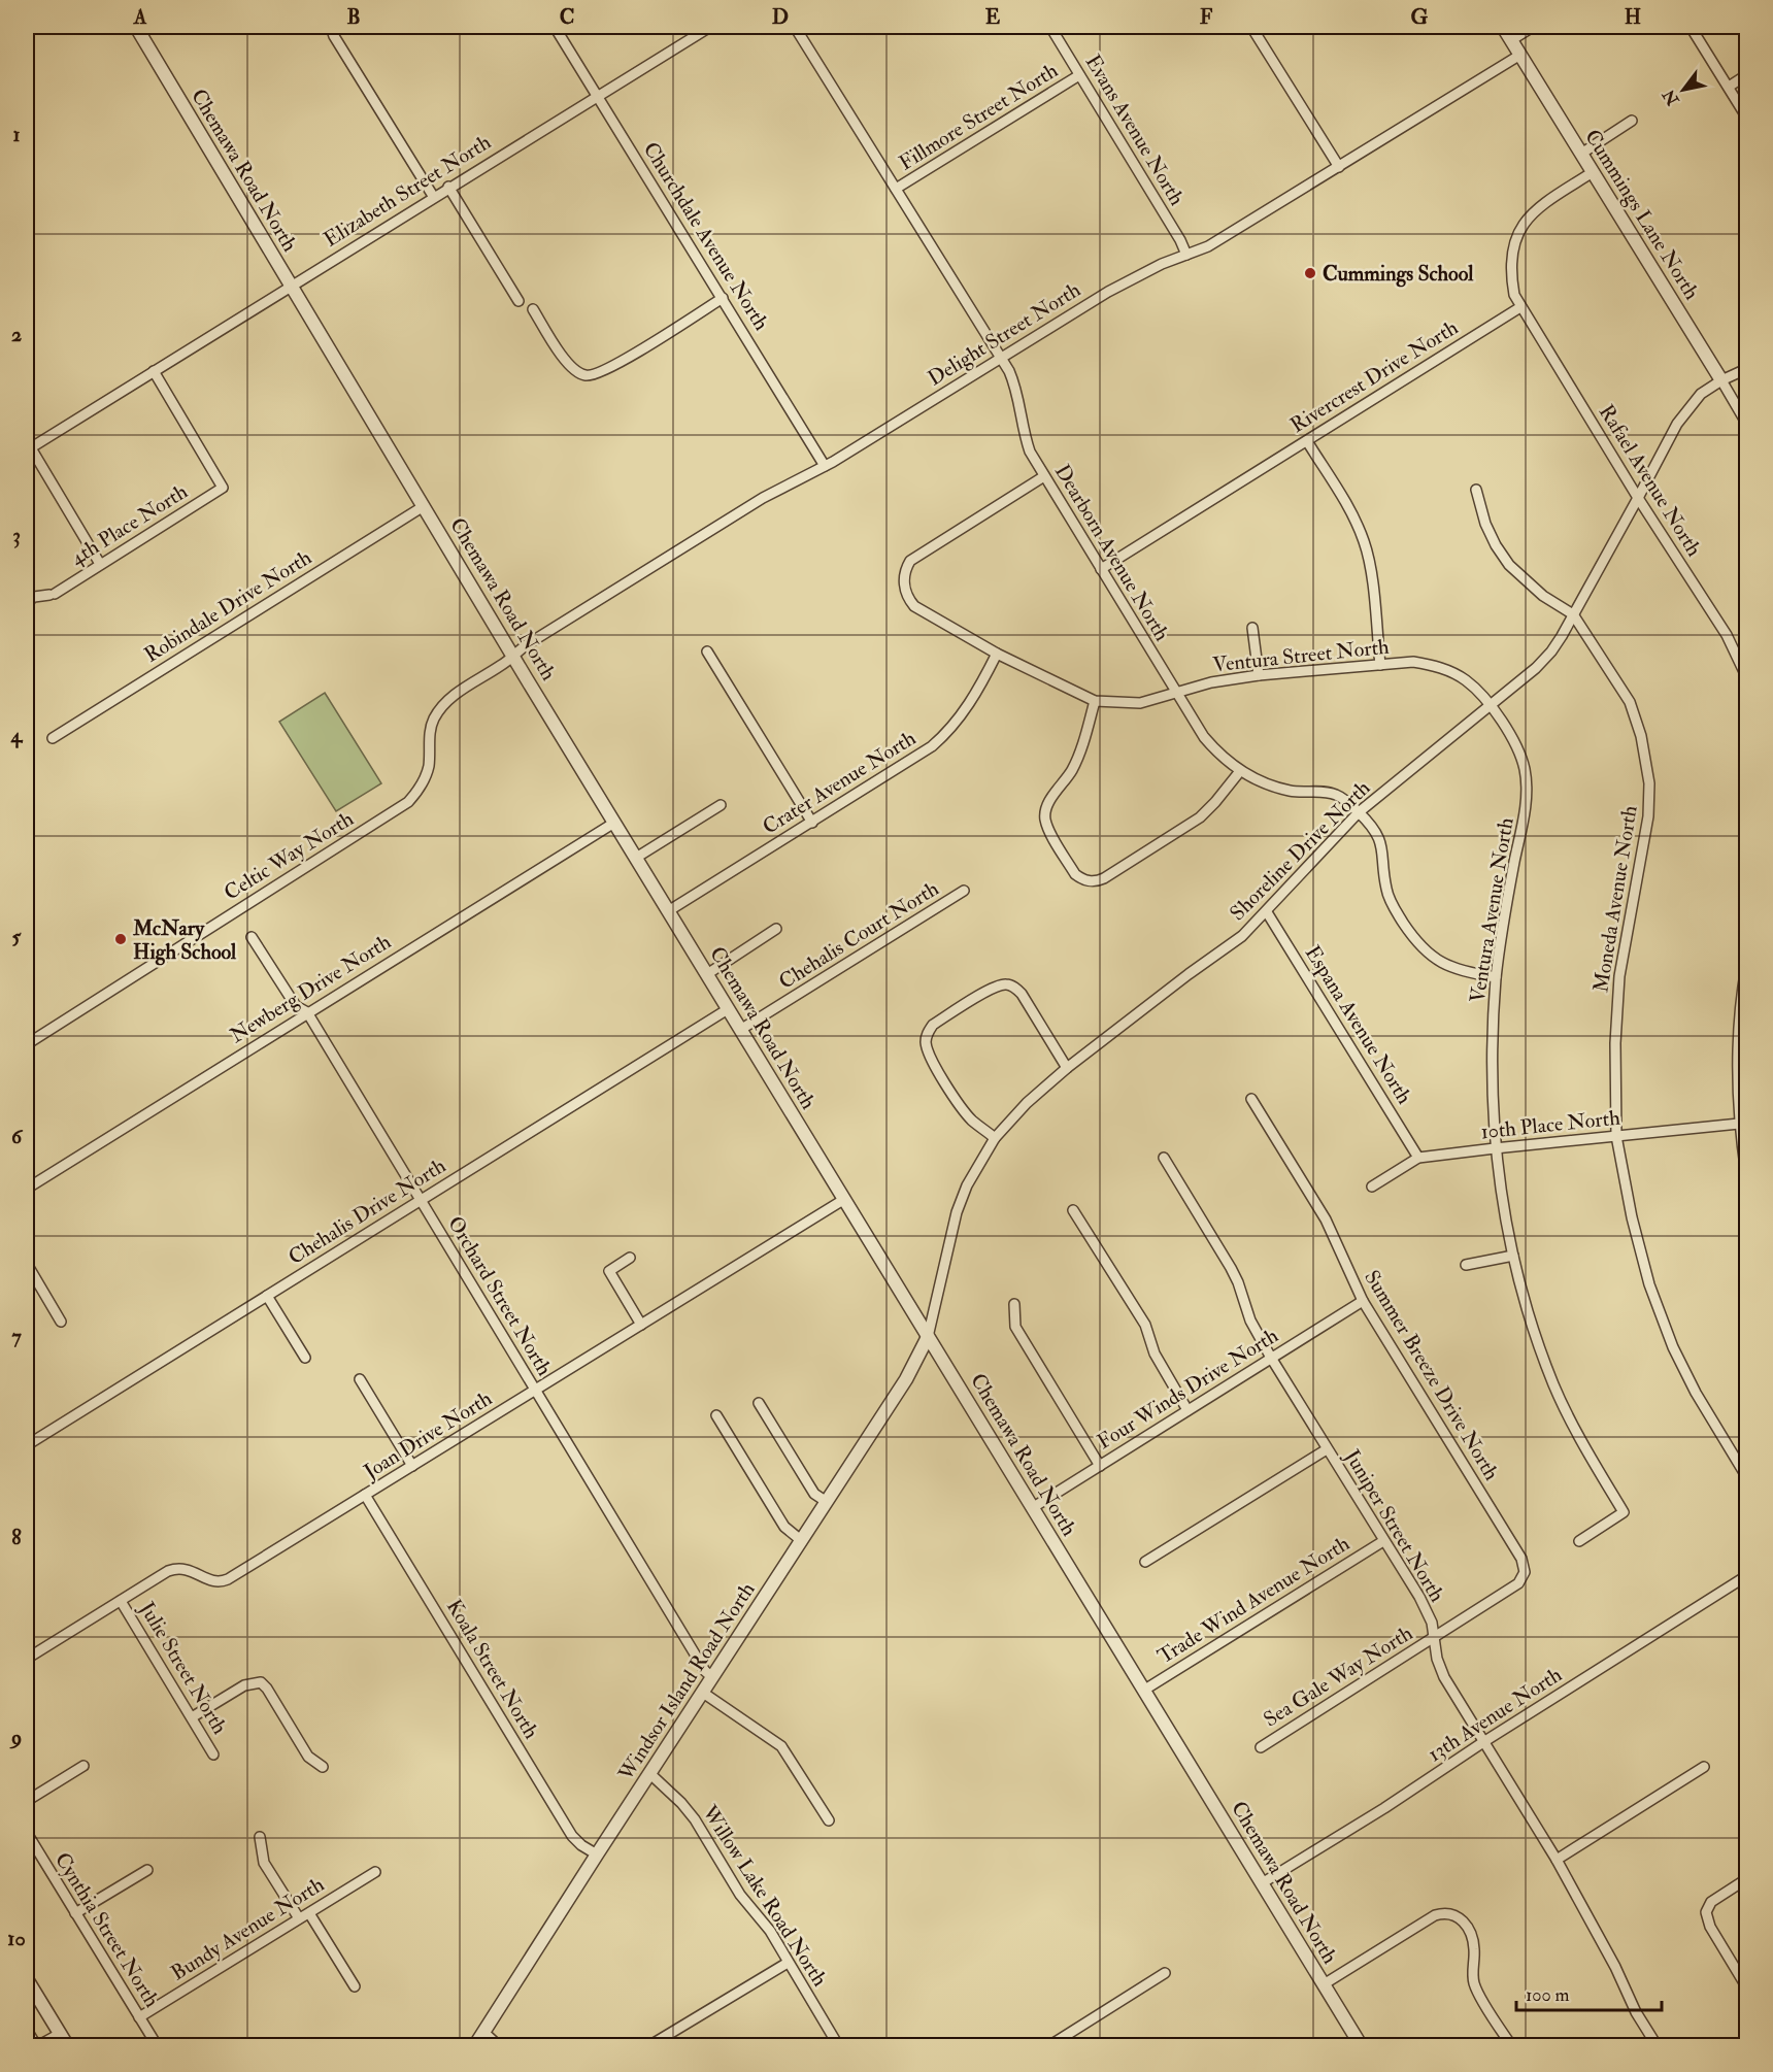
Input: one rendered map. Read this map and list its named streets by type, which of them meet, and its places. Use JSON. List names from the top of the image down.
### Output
{
  "streets": {
    "street": [
      "Fillmore Street North",
      "Evans Avenue North",
      "Chemawa Road North",
      "Elizabeth Street North",
      "Cummings Lane North",
      "Churchdale Avenue North",
      "Delight Street North",
      "Rivercrest Drive North",
      "Rafael Avenue North",
      "4th Place North",
      "Dearborn Avenue North",
      "Robindale Drive North",
      "Ventura Street North",
      "Crater Avenue North",
      "Shoreline Drive North",
      "Celtic Way North",
      "Moneda Avenue North",
      "Ventura Avenue North",
      "Chehalis Court North",
      "Newberg Drive North",
      "Espana Avenue North",
      "10th Place North",
      "Chehalis Drive North",
      "Orchard Street North",
      "Summer Breeze Drive North",
      "Four Winds Drive North",
      "Joan Drive North",
      "Juniper Street North",
      "Trade Wind Avenue North",
      "Julie Street North",
      "Koala Street North",
      "Sea Gale Way North",
      "Windsor Island Road North",
      "13th Avenue North",
      "Willow Lake Road North",
      "Bundy Avenue North",
      "Cynthia Street North"
    ]
  },
  "crossings": [
    ["Fillmore Street North", "Evans Avenue North"],
    ["Fillmore Street North", "Dearborn Avenue North"],
    ["Evans Avenue North", "Delight Street North"],
    ["Chemawa Road North", "Elizabeth Street North"],
    ["Chemawa Road North", "Delight Street North"],
    ["Chemawa Road North", "Robindale Drive North"],
    ["Chemawa Road North", "Crater Avenue North"],
    ["Chemawa Road North", "Shoreline Drive North"],
    ["Chemawa Road North", "Celtic Way North"],
    ["Chemawa Road North", "Chehalis Court North"],
    ["Chemawa Road North", "Newberg Drive North"],
    ["Chemawa Road North", "Chehalis Drive North"],
    ["Chemawa Road North", "Four Winds Drive North"],
    ["Chemawa Road North", "Joan Drive North"],
    ["Chemawa Road North", "Trade Wind Avenue North"],
    ["Chemawa Road North", "Windsor Island Road North"],
    ["Chemawa Road North", "13th Avenue North"],
    ["Elizabeth Street North", "Churchdale Avenue North"],
    ["Elizabeth Street North", "4th Place North"],
    ["Cummings Lane North", "Delight Street North"],
    ["Cummings Lane North", "Shoreline Drive North"],
    ["Churchdale Avenue North", "Delight Street North"],
    ["Delight Street North", "Dearborn Avenue North"],
    ["Delight Street North", "Celtic Way North"],
    ["Rivercrest Drive North", "Rafael Avenue North"],
    ["Rivercrest Drive North", "Dearborn Avenue North"],
    ["Rafael Avenue North", "Shoreline Drive North"],
    ["Dearborn Avenue North", "Ventura Street North"],
    ["Dearborn Avenue North", "Shoreline Drive North"],
    ["Dearborn Avenue North", "Ventura Avenue North"],
    ["Ventura Street North", "Crater Avenue North"],
    ["Ventura Street North", "Shoreline Drive North"],
    ["Ventura Street North", "Ventura Avenue North"],
    ["Shoreline Drive North", "Moneda Avenue North"],
    ["Shoreline Drive North", "Ventura Avenue North"],
    ["Shoreline Drive North", "Espana Avenue North"],
    ["Shoreline Drive North", "Windsor Island Road North"],
    ["Moneda Avenue North", "10th Place North"],
    ["Ventura Avenue North", "10th Place North"],
    ["Newberg Drive North", "Orchard Street North"],
    ["Espana Avenue North", "10th Place North"],
    ["Chehalis Drive North", "Orchard Street North"],
    ["Orchard Street North", "Joan Drive North"],
    ["Orchard Street North", "Windsor Island Road North"],
    ["Summer Breeze Drive North", "Four Winds Drive North"],
    ["Summer Breeze Drive North", "Sea Gale Way North"],
    ["Four Winds Drive North", "Juniper Street North"],
    ["Joan Drive North", "Julie Street North"],
    ["Joan Drive North", "Koala Street North"],
    ["Juniper Street North", "Trade Wind Avenue North"],
    ["Juniper Street North", "Sea Gale Way North"],
    ["Juniper Street North", "13th Avenue North"],
    ["Koala Street North", "Windsor Island Road North"],
    ["Windsor Island Road North", "Willow Lake Road North"],
    ["Bundy Avenue North", "Cynthia Street North"]
  ],
  "places": ["Cummings School", "McNary High School"],
  "scale_bar": "100 m",
  "north": "bottom left",
  "grid": {
    "columns": [
      "A",
      "B",
      "C",
      "D",
      "E",
      "F",
      "G",
      "H"
    ],
    "rows": [
      "1",
      "2",
      "3",
      "4",
      "5",
      "6",
      "7",
      "8",
      "9",
      "10"
    ]
  }
}
